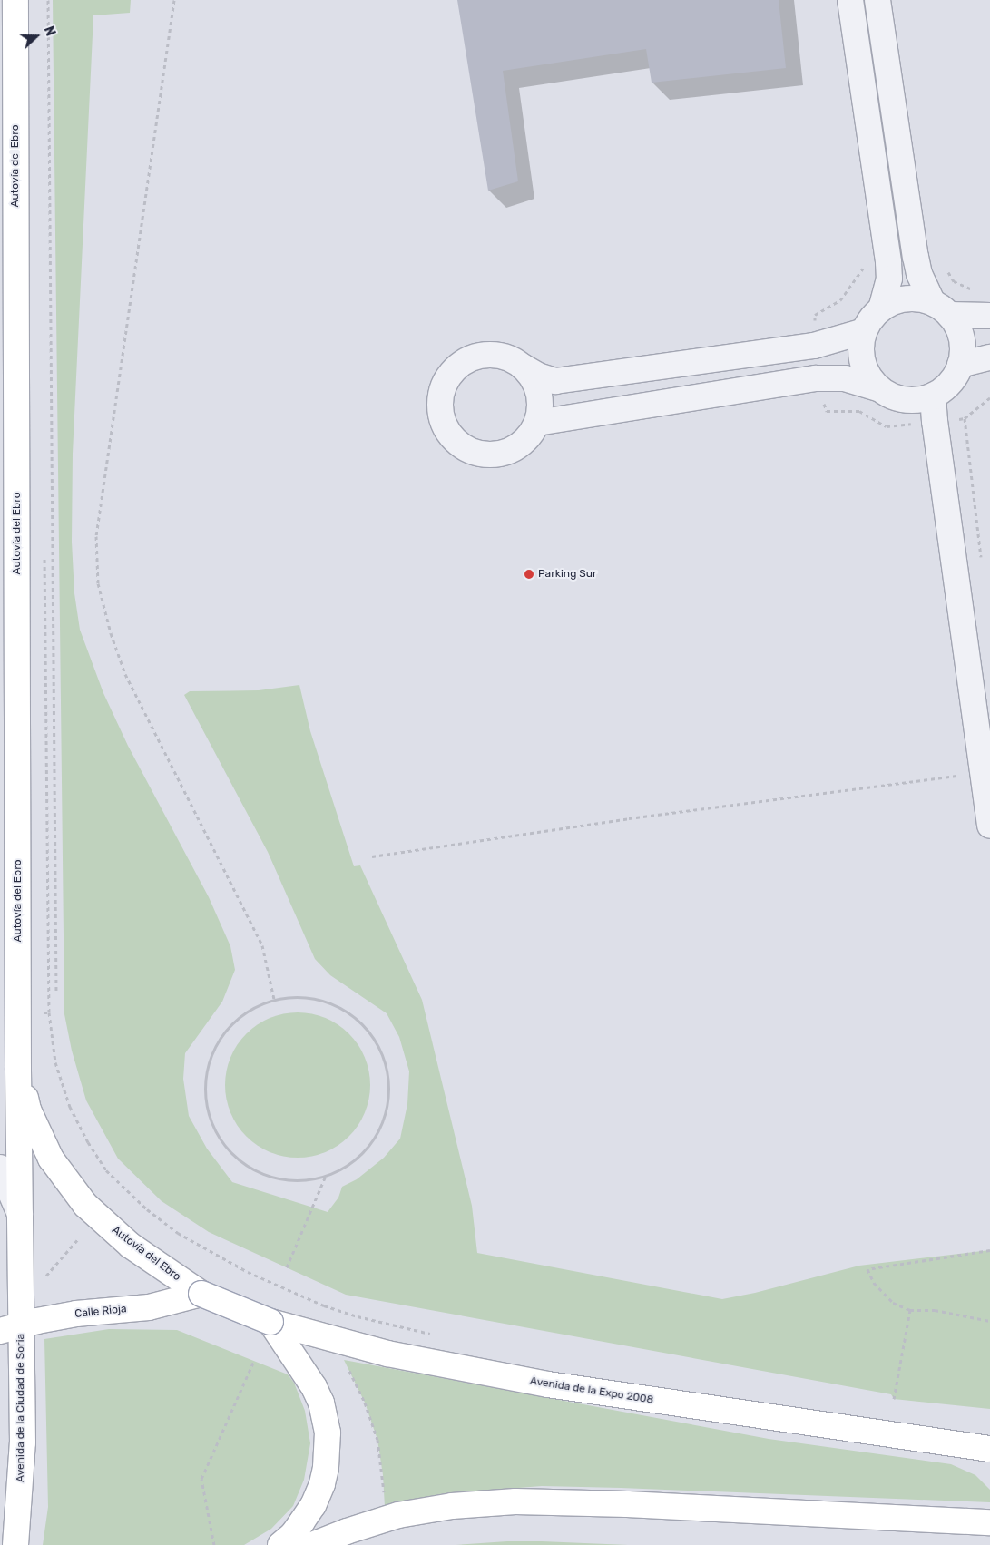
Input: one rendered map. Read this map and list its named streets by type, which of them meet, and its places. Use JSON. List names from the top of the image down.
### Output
{
  "streets": {
    "main road": [
      "Autovía del Ebro",
      "Calle Rioja",
      "Avenida de la Expo 2008",
      "Avenida de la Ciudad de Soria"
    ]
  },
  "crossings": [
    ["Autovía del Ebro", "Calle Rioja"],
    ["Autovía del Ebro", "Avenida de la Expo 2008"],
    ["Autovía del Ebro", "Avenida de la Ciudad de Soria"],
    ["Calle Rioja", "Avenida de la Expo 2008"],
    ["Calle Rioja", "Avenida de la Ciudad de Soria"]
  ],
  "places": ["Parking Sur"],
  "north": "right"
}
